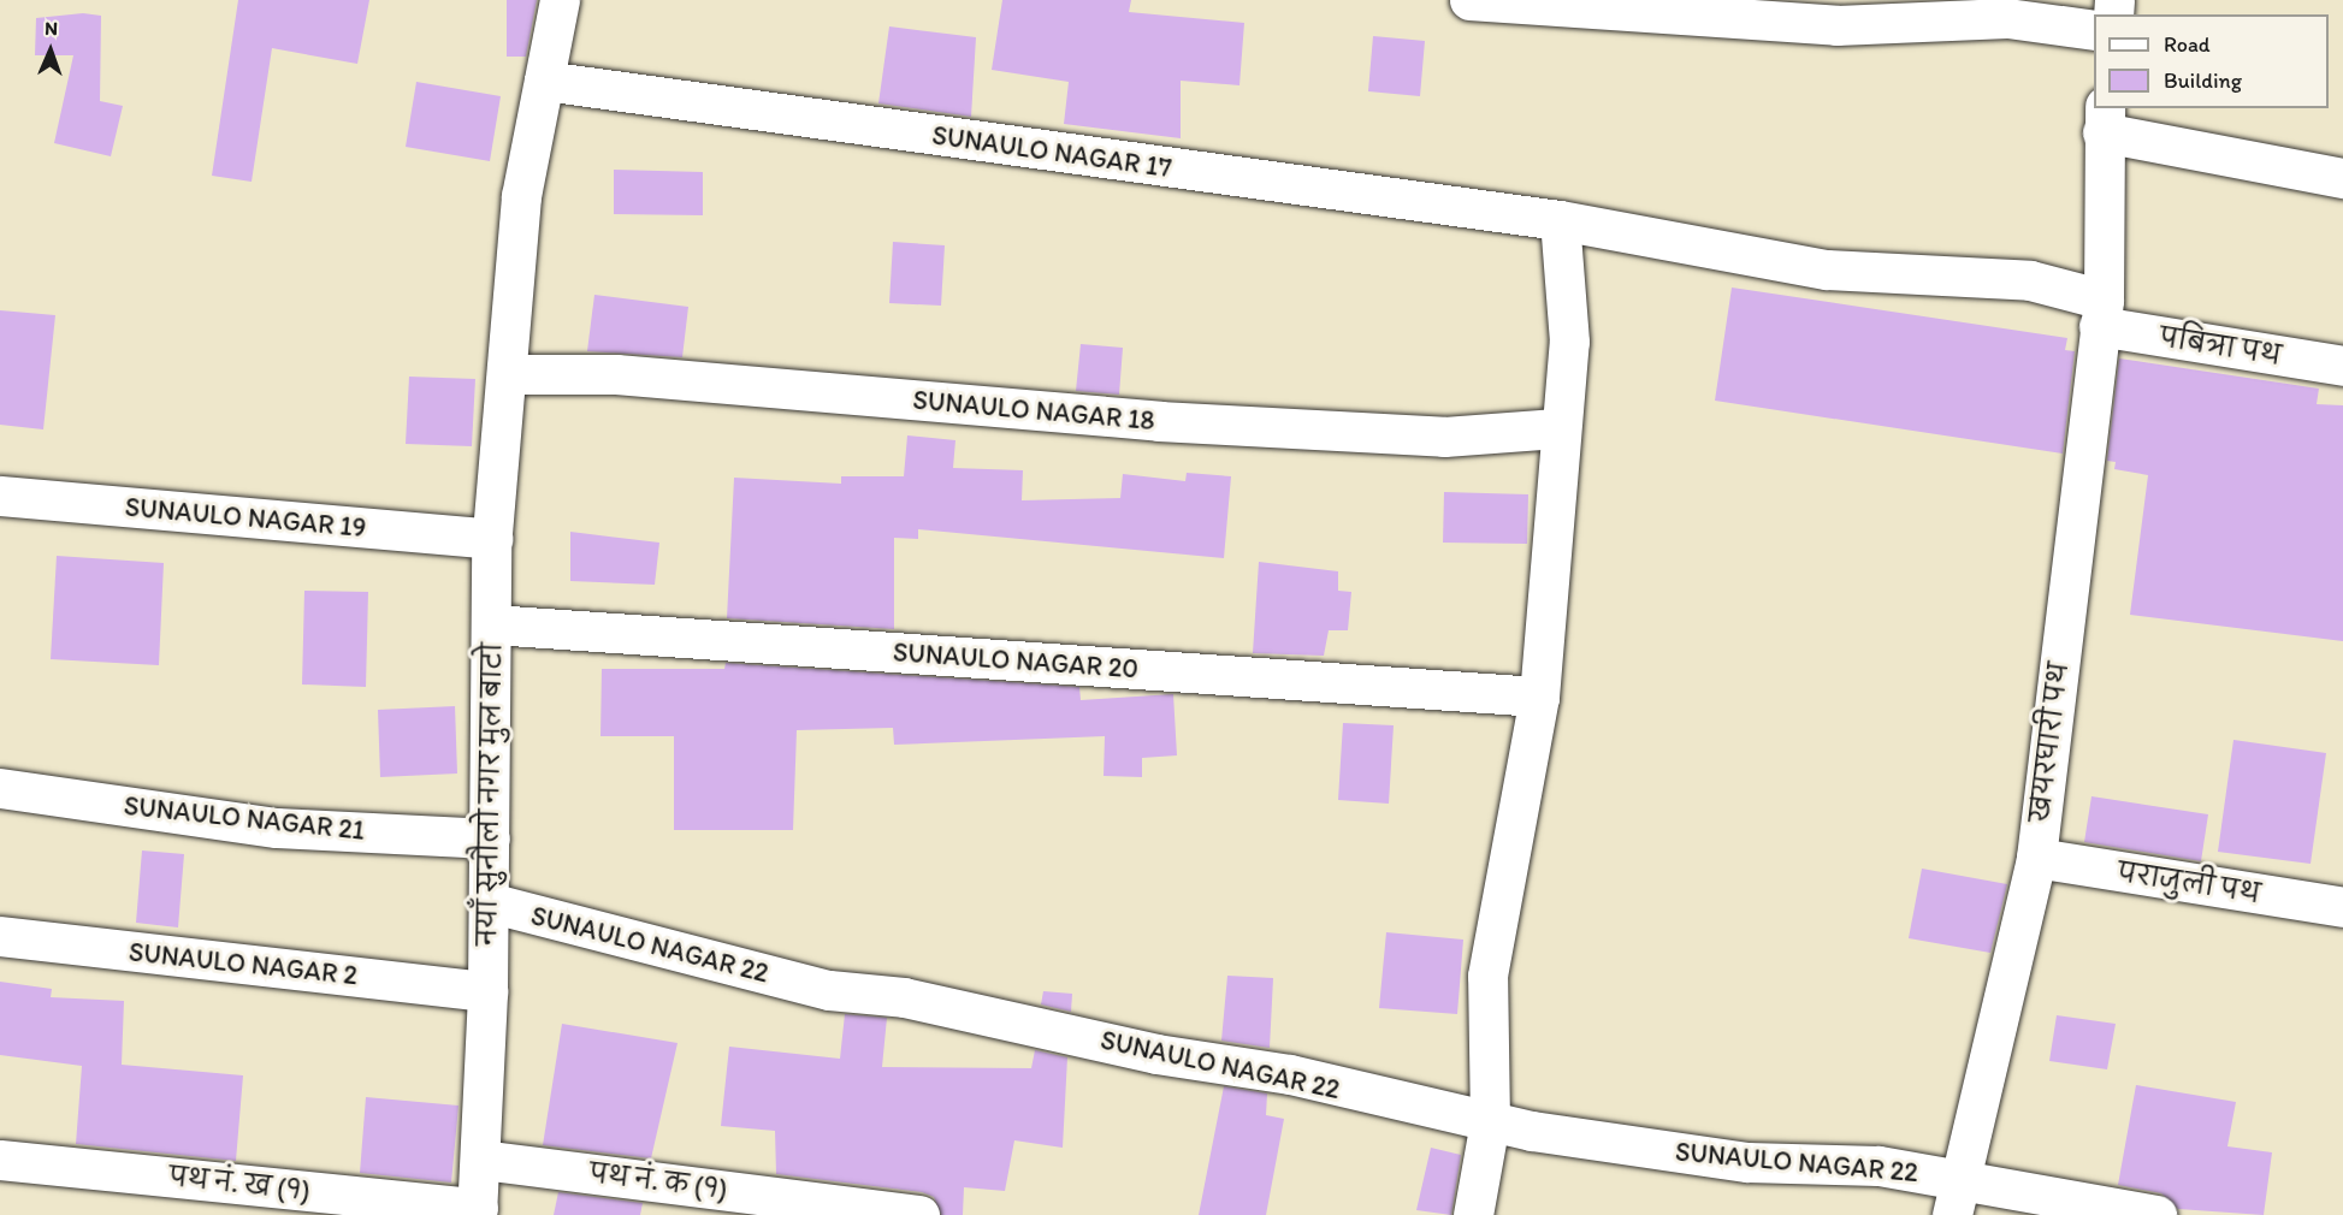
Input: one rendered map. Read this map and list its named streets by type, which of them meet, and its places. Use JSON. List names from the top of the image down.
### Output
{
  "streets": {
    "street": [
      "SUNAULO NAGAR 17",
      "पबित्रा पथ",
      "SUNAULO NAGAR 18",
      "SUNAULO NAGAR 19",
      "SUNAULO NAGAR 20",
      "खयरघारी पथ",
      "नयाँ सुनौलो नगर मुल बाटो",
      "SUNAULO NAGAR 21",
      "पराजुली पथ",
      "SUNAULO NAGAR 22",
      "SUNAULO NAGAR 2",
      "पथ नं. क (१)",
      "पथ नं. ख (१)"
    ]
  },
  "crossings": [
    ["SUNAULO NAGAR 17", "पबित्रा पथ"],
    ["SUNAULO NAGAR 17", "खयरघारी पथ"],
    ["SUNAULO NAGAR 17", "नयाँ सुनौलो नगर मुल बाटो"],
    ["पबित्रा पथ", "खयरघारी पथ"],
    ["SUNAULO NAGAR 18", "नयाँ सुनौलो नगर मुल बाटो"],
    ["SUNAULO NAGAR 19", "नयाँ सुनौलो नगर मुल बाटो"],
    ["SUNAULO NAGAR 20", "नयाँ सुनौलो नगर मुल बाटो"],
    ["खयरघारी पथ", "पराजुली पथ"],
    ["खयरघारी पथ", "SUNAULO NAGAR 22"],
    ["नयाँ सुनौलो नगर मुल बाटो", "SUNAULO NAGAR 21"],
    ["नयाँ सुनौलो नगर मुल बाटो", "SUNAULO NAGAR 22"],
    ["नयाँ सुनौलो नगर मुल बाटो", "SUNAULO NAGAR 2"],
    ["नयाँ सुनौलो नगर मुल बाटो", "पथ नं. क (१)"],
    ["नयाँ सुनौलो नगर मुल बाटो", "पथ नं. ख (१)"]
  ],
  "legend": ["Road", "Building"],
  "north": "top"
}
